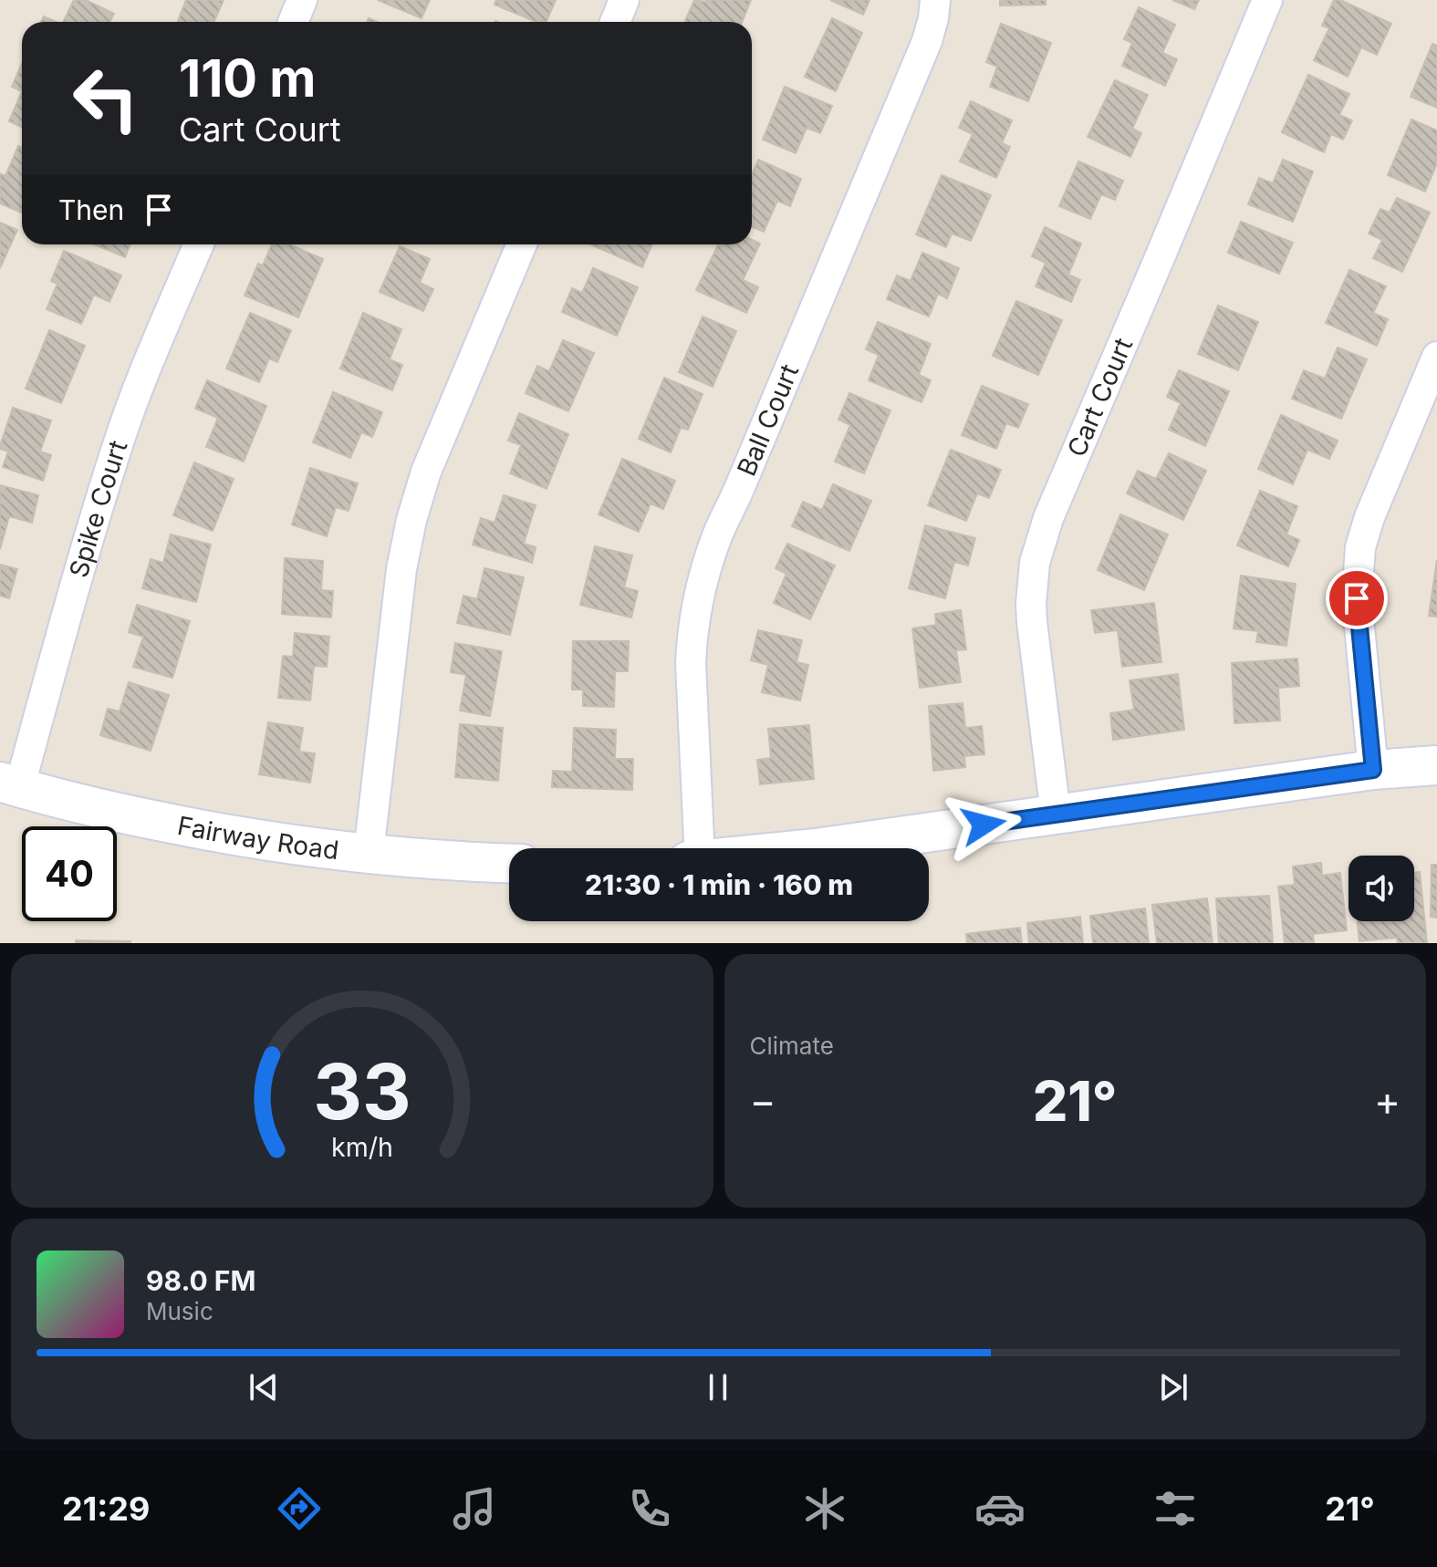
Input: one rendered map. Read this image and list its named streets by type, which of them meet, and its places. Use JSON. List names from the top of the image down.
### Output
{
  "streets": {
    "street": [
      "Cart Court",
      "Ball Court",
      "Spike Court",
      "Fairway Road"
    ]
  },
  "crossings": [
    ["Spike Court", "Fairway Road"]
  ],
  "page": {
    "turn": ["110 m", "Cart Court"],
    "then": "Then",
    "limit": "40",
    "trip": "21:30 · 1 min · 160 m",
    "tile": "Climate",
    "heat": ["−", "21°", "+"],
    "song": ["98.0 FM", "Music"],
    "tabs": ["21:29", "21°"],
    "gauge": ["33", "km/h"]
  }
}
